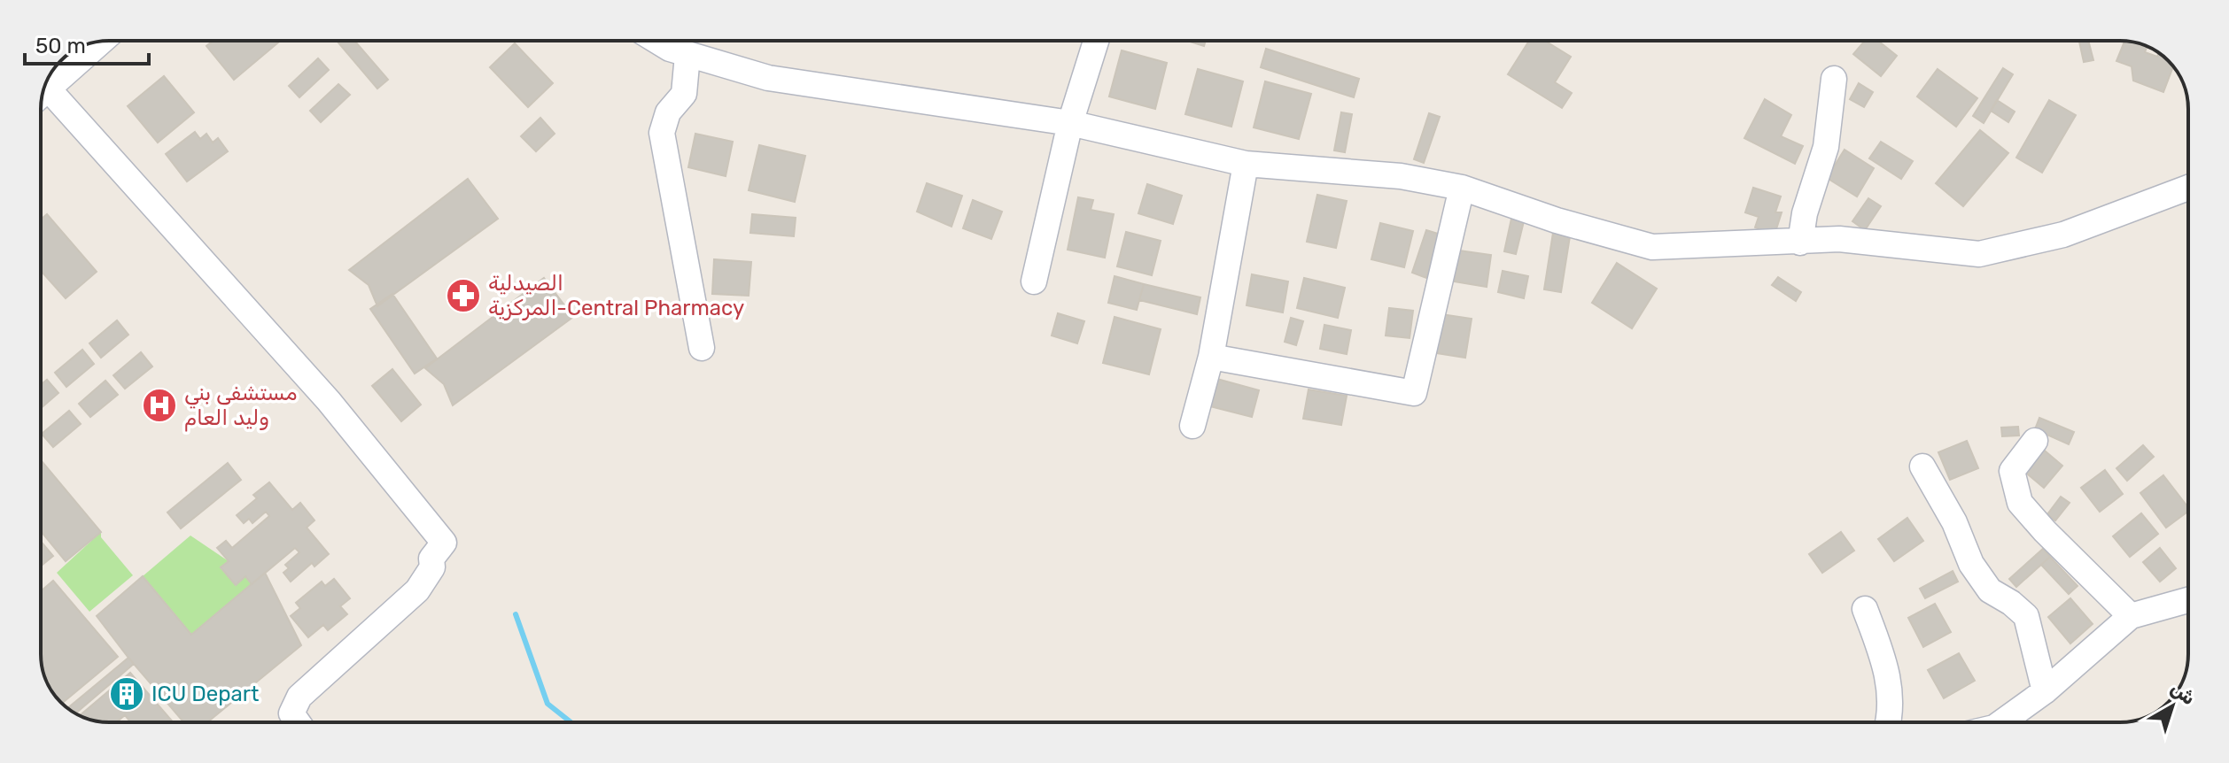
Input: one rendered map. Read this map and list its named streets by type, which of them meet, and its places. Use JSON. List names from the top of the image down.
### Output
{
  "places": {
    "pharmacy": ["الصيدلية المركزية-Central Pharmacy"],
    "hospital": ["مستشفى بني وليد العام"],
    "building": ["ICU Depart"]
  },
  "scale_bar": "50 m",
  "north": "top right"
}
